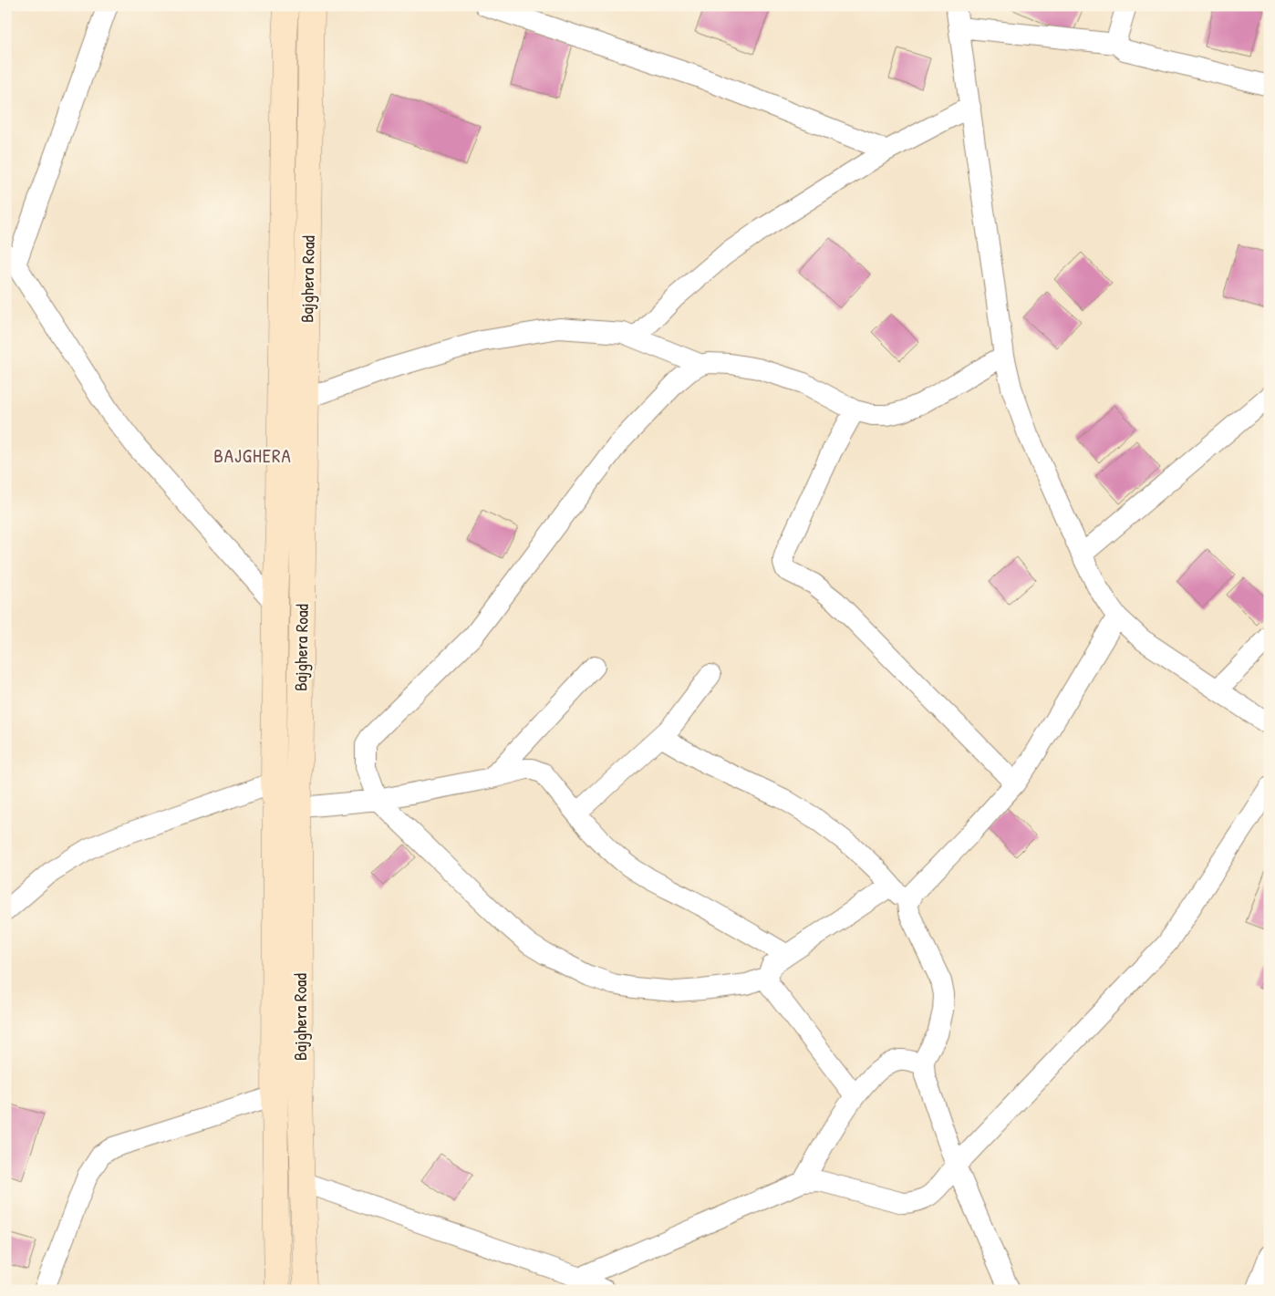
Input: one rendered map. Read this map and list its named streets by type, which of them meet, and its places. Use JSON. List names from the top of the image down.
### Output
{
  "streets": {
    "main road": ["Bajghera Road"]
  },
  "districts": ["BAJGHERA"]
}
